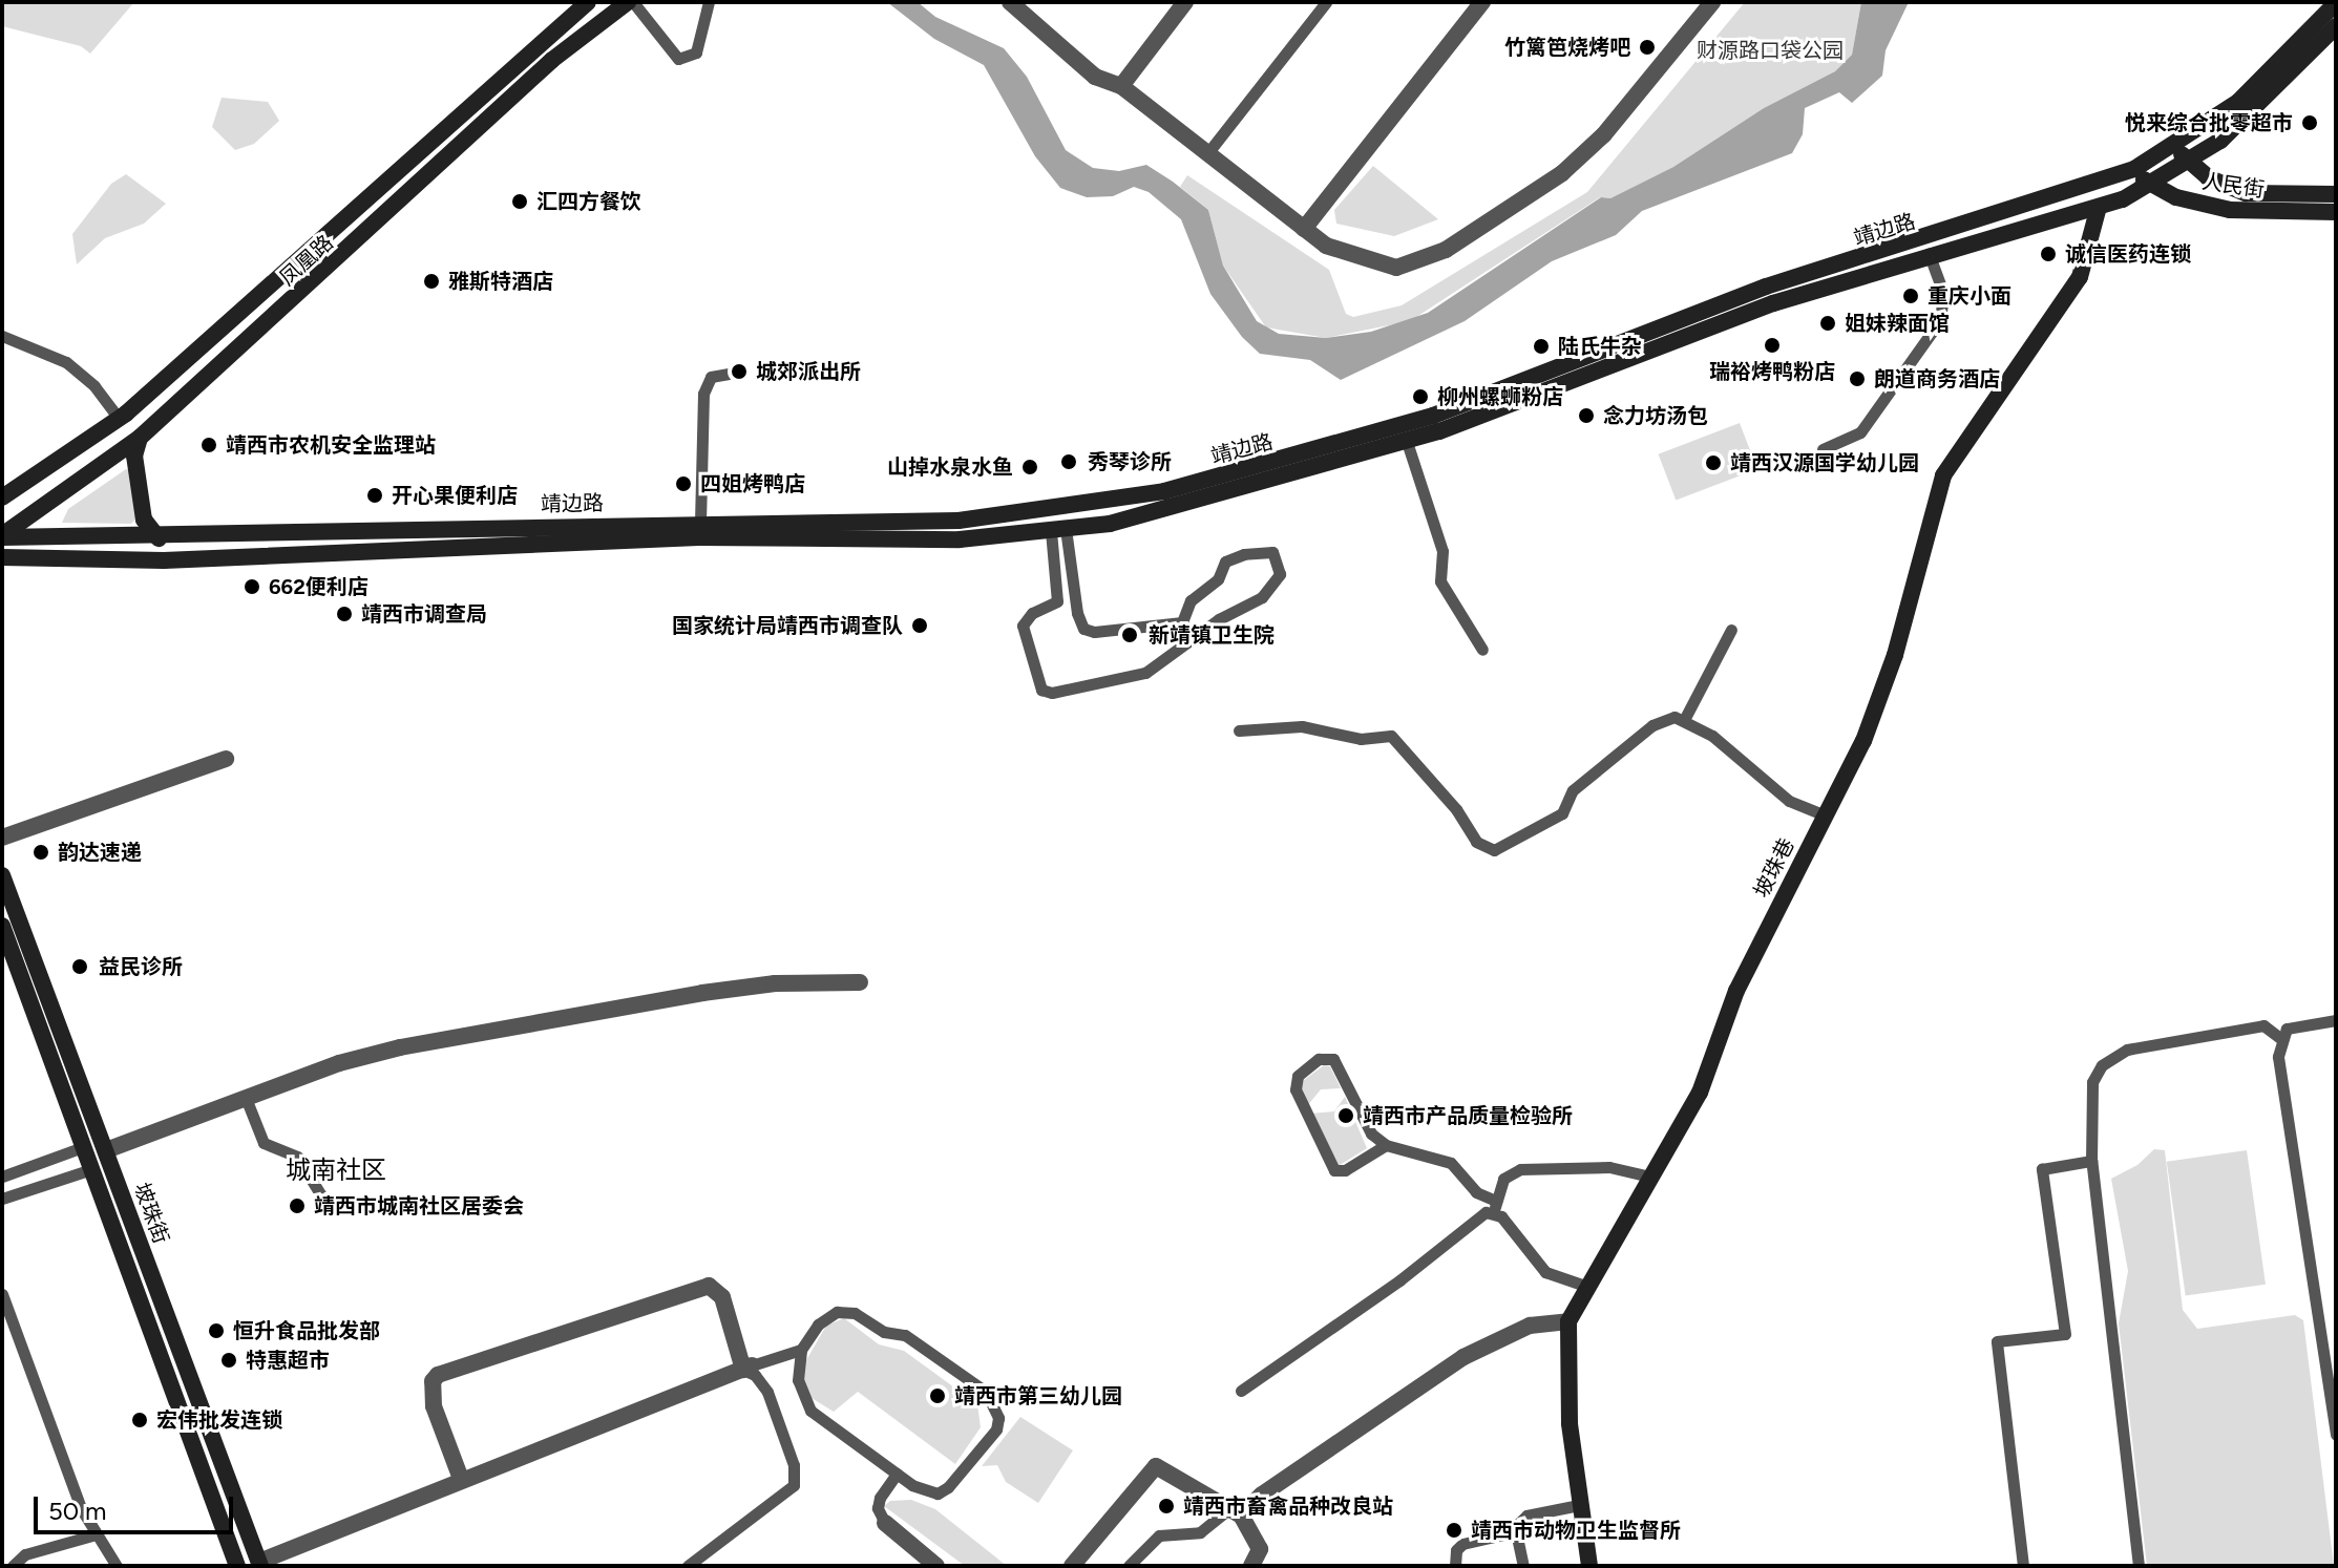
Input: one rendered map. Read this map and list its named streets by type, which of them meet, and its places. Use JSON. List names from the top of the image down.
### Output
{
  "streets": {
    "main road": [
      "人民街",
      "靖边路",
      "凤凰路",
      "坡珠巷",
      "坡珠街"
    ]
  },
  "crossings": [
    ["人民街", "靖边路"],
    ["靖边路", "凤凰路"],
    ["靖边路", "坡珠巷"]
  ],
  "districts": ["城南社区"],
  "parks": ["财源路口袋公园"],
  "places": [
    "竹篱笆烧烤吧",
    "悦来综合批零超市",
    "汇四方餐饮",
    "诚信医药连锁",
    "雅斯特酒店",
    "重庆小面",
    "姐妹辣面馆",
    "瑞裕烤鸭粉店",
    "陆氏牛杂",
    "城郊派出所",
    "朗道商务酒店",
    "柳州螺蛳粉店",
    "念力坊汤包",
    "靖西市农机安全监理站",
    "秀琴诊所",
    "靖西汉源国学幼儿园",
    "山掉水泉水鱼",
    "四姐烤鸭店",
    "开心果便利店",
    "662便利店",
    "靖西市调查局",
    "国家统计局靖西市调查队",
    "新靖镇卫生院",
    "韵达速递",
    "益民诊所",
    "靖西市产品质量检验所",
    "靖西市城南社区居委会",
    "恒升食品批发部",
    "特惠超市",
    "靖西市第三幼儿园",
    "宏伟批发连锁",
    "靖西市畜禽品种改良站",
    "靖西市动物卫生监督所"
  ],
  "scale_bar": "50 m"
}
